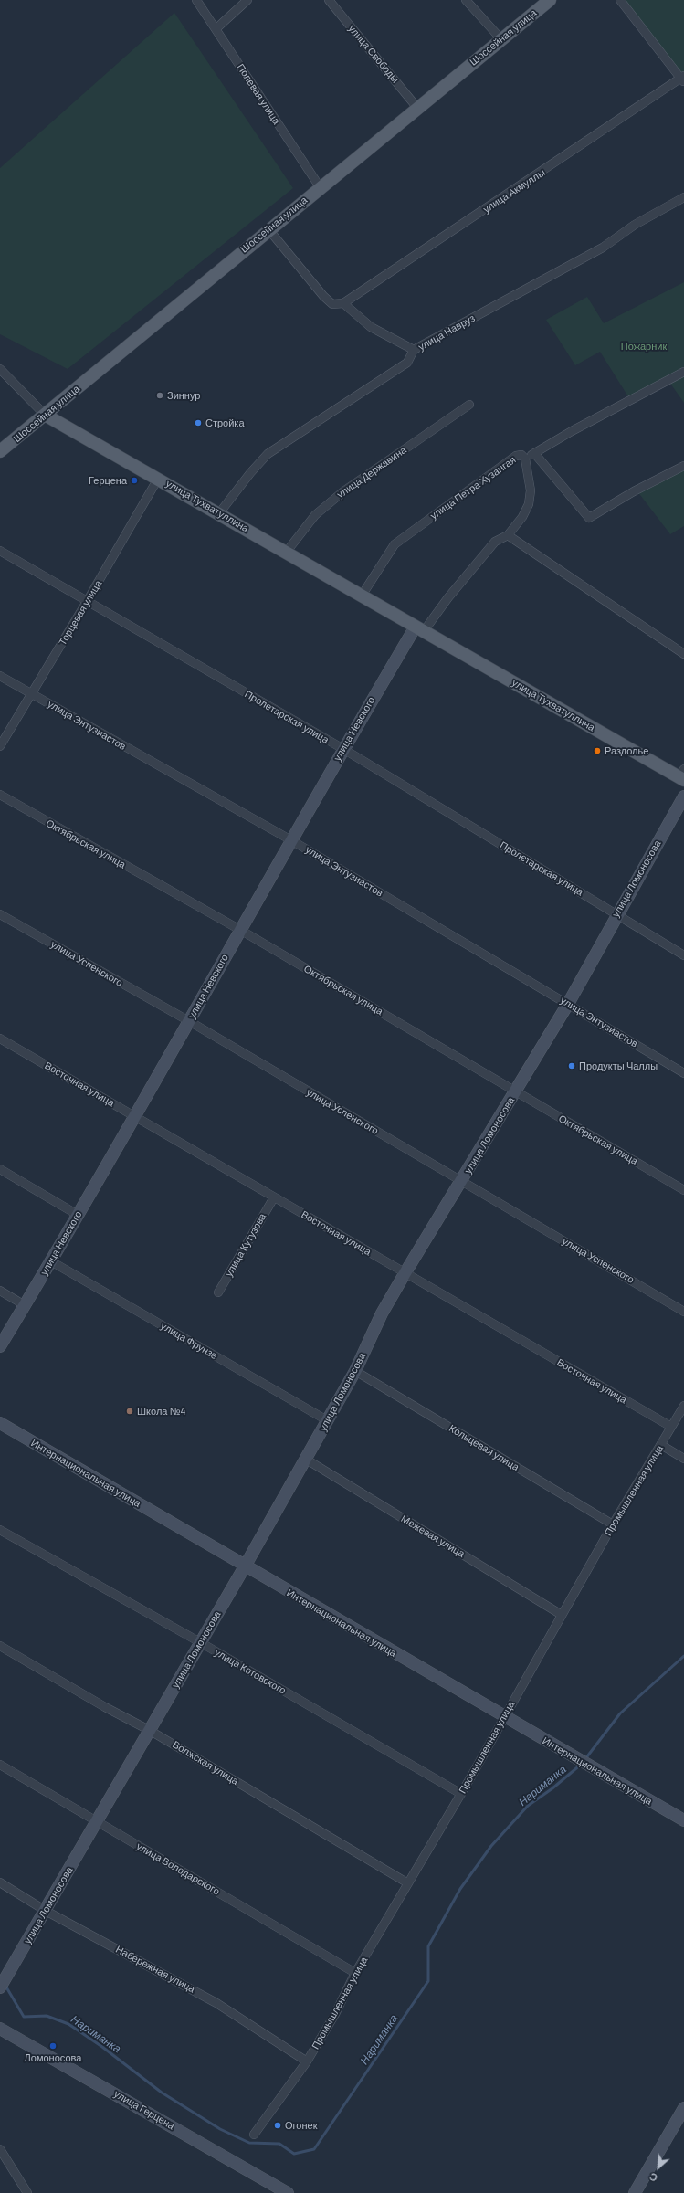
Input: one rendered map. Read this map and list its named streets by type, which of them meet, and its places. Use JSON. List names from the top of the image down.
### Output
{
  "streets": {
    "main road": ["Шоссейная улица", "улица Тухватуллина"],
    "street": [
      "улица Свободы",
      "Полевая улица",
      "улица Акмуллы",
      "улица Навруз",
      "улица Державина",
      "улица Петра Хузангая",
      "Торцевая улица",
      "Пролетарская улица",
      "улица Энтузиастов",
      "улица Невского",
      "Октябрьская улица",
      "улица Ломоносова",
      "улица Успенского",
      "Восточная улица",
      "улица Кутузова",
      "улица Фрунзе",
      "Кольцевая улица",
      "Интернациональная улица",
      "Промышленная улица",
      "Межевая улица",
      "улица Котовского",
      "Волжская улица",
      "улица Володарского",
      "Набережная улица",
      "улица Герцена"
    ]
  },
  "crossings": [
    ["Шоссейная улица", "улица Свободы"],
    ["Шоссейная улица", "Полевая улица"],
    ["Шоссейная улица", "улица Тухватуллина"],
    ["улица Навруз", "улица Тухватуллина"],
    ["улица Державина", "улица Тухватуллина"],
    ["улица Петра Хузангая", "улица Тухватуллина"],
    ["улица Тухватуллина", "Торцевая улица"],
    ["улица Тухватуллина", "улица Невского"],
    ["Торцевая улица", "Пролетарская улица"],
    ["Торцевая улица", "улица Энтузиастов"],
    ["Пролетарская улица", "улица Невского"],
    ["Пролетарская улица", "улица Ломоносова"],
    ["улица Энтузиастов", "улица Невского"],
    ["улица Энтузиастов", "улица Ломоносова"],
    ["улица Невского", "Октябрьская улица"],
    ["улица Невского", "улица Успенского"],
    ["улица Невского", "Восточная улица"],
    ["улица Невского", "улица Фрунзе"],
    ["Октябрьская улица", "улица Ломоносова"],
    ["улица Ломоносова", "улица Успенского"],
    ["улица Ломоносова", "Восточная улица"],
    ["улица Ломоносова", "улица Фрунзе"],
    ["улица Ломоносова", "Кольцевая улица"],
    ["улица Ломоносова", "Интернациональная улица"],
    ["улица Ломоносова", "Межевая улица"],
    ["улица Ломоносова", "улица Котовского"],
    ["улица Ломоносова", "Волжская улица"],
    ["улица Ломоносова", "улица Володарского"],
    ["улица Ломоносова", "Набережная улица"],
    ["Восточная улица", "улица Кутузова"],
    ["Восточная улица", "Промышленная улица"],
    ["Кольцевая улица", "Промышленная улица"],
    ["Интернациональная улица", "Промышленная улица"],
    ["Промышленная улица", "Межевая улица"],
    ["Промышленная улица", "улица Котовского"],
    ["Промышленная улица", "Волжская улица"],
    ["Промышленная улица", "улица Володарского"],
    ["Промышленная улица", "Набережная улица"]
  ],
  "water": ["Нариманка"],
  "parks": ["Пожарник"],
  "places": [
    "Зиннур",
    "Стройка",
    "Герцена",
    "Раздолье",
    "Продукты Чаллы",
    "Школа №4",
    "Ломоносова",
    "Огонек"
  ],
  "north": "bottom left"
}
